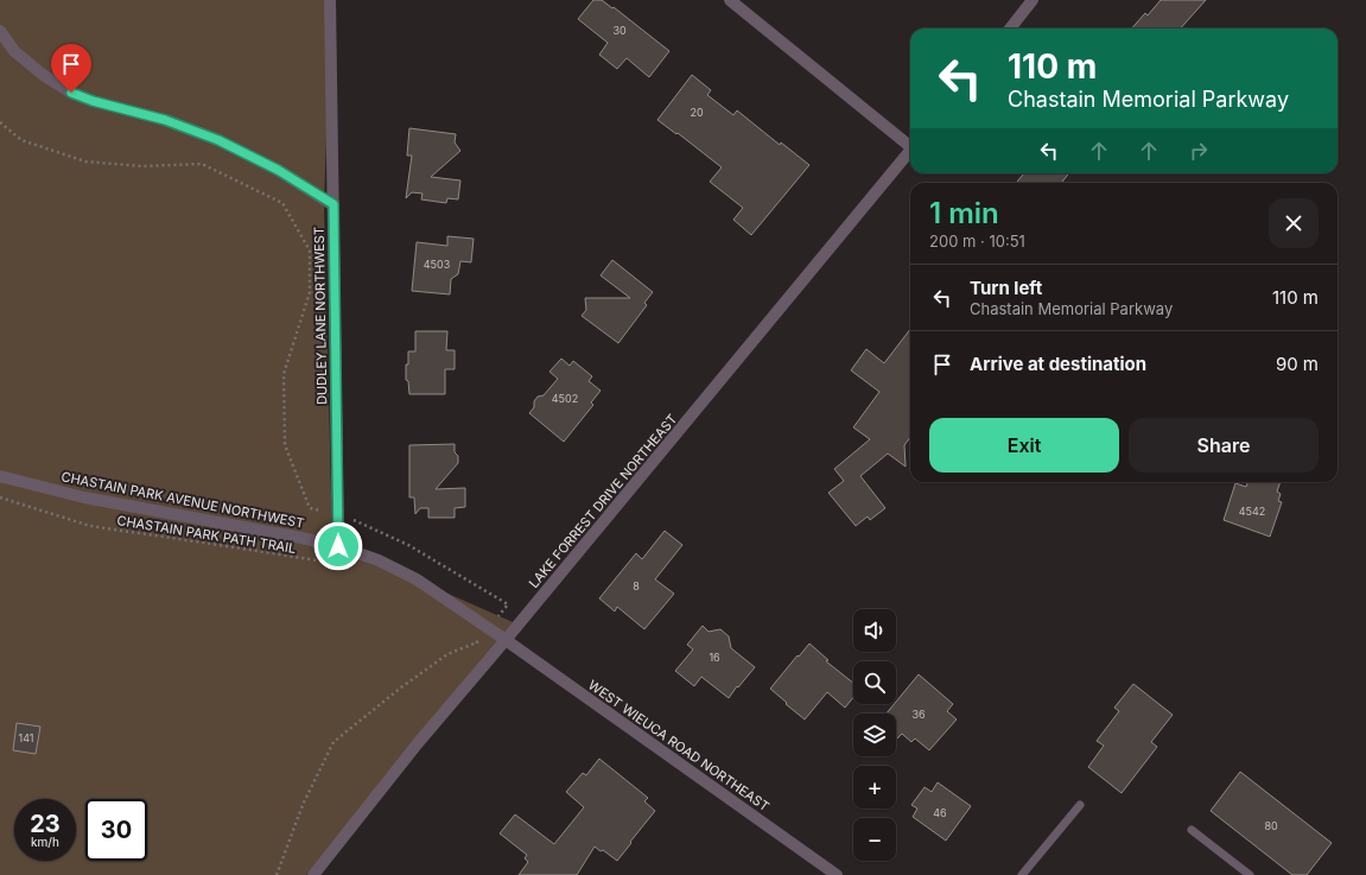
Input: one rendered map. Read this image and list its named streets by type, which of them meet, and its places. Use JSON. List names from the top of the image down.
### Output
{
  "streets": {
    "street": [
      "DUDLEY LANE NORTHWEST",
      "CHASTAIN PARK AVENUE NORTHWEST",
      "LAKE FORREST DRIVE NORTHEAST",
      "WEST WIEUCA ROAD NORTHEAST"
    ],
    "path": ["CHASTAIN PARK PATH TRAIL"]
  },
  "crossings": [
    ["DUDLEY LANE NORTHWEST", "CHASTAIN PARK AVENUE NORTHWEST"],
    ["CHASTAIN PARK AVENUE NORTHWEST", "LAKE FORREST DRIVE NORTHEAST"],
    ["CHASTAIN PARK AVENUE NORTHWEST", "WEST WIEUCA ROAD NORTHEAST"],
    ["LAKE FORREST DRIVE NORTHEAST", "WEST WIEUCA ROAD NORTHEAST"]
  ],
  "house_numbers": [
    "30",
    "20",
    "4503",
    "4502",
    "4542",
    "8",
    "16",
    "36",
    "141",
    "46",
    "80"
  ],
  "page": {
    "turn": ["110 m", "Chastain Memorial Parkway"],
    "heading": ["1 min", "200 m · 10:51"],
    "list": [
      {
        "name": "Turn left",
        "note": "Chastain Memorial Parkway",
        "value": "110 m"
      },
      {
        "name": "Arrive at destination",
        "value": "90 m"
      }
    ],
    "buttons": ["Exit", "Share"],
    "map_buttons": ["+", "−"],
    "speed": "23 km/h",
    "limit": "30"
  }
}
